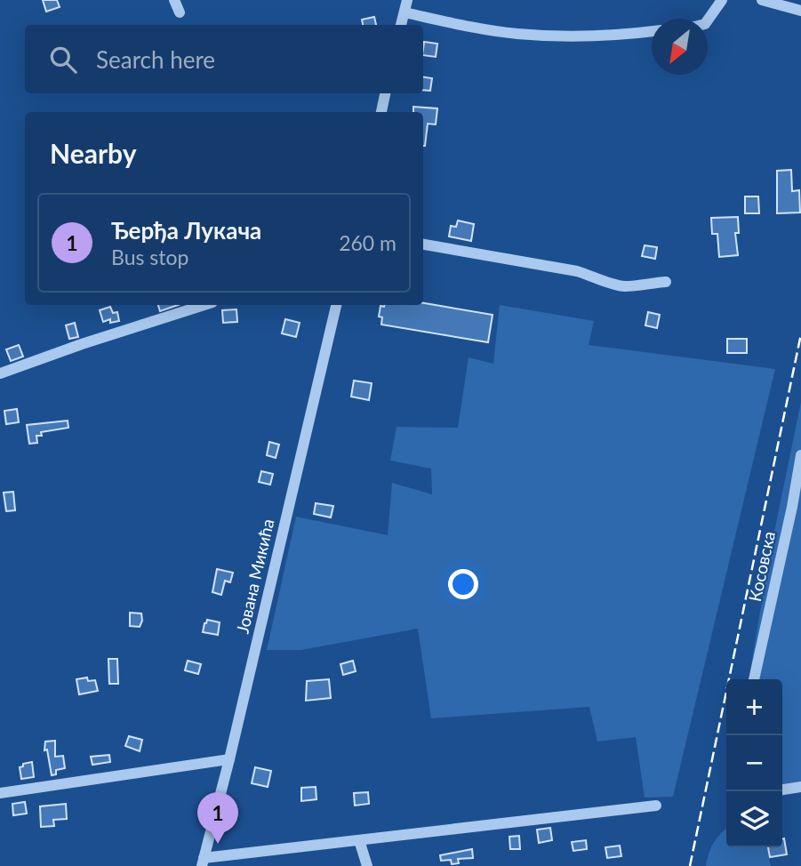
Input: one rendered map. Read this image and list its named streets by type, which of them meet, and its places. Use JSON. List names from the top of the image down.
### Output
{
  "streets": {
    "street": ["Косовска", "Јована Микића"]
  },
  "north": "bottom left",
  "page": {
    "search": "Search here",
    "heading": "Nearby",
    "list": [
      {
        "mark": "1",
        "name": "Ђерђа Лукача",
        "note": "Bus stop",
        "value": "260 m"
      }
    ],
    "map_buttons": ["+", "−"],
    "pins": "1"
  }
}
